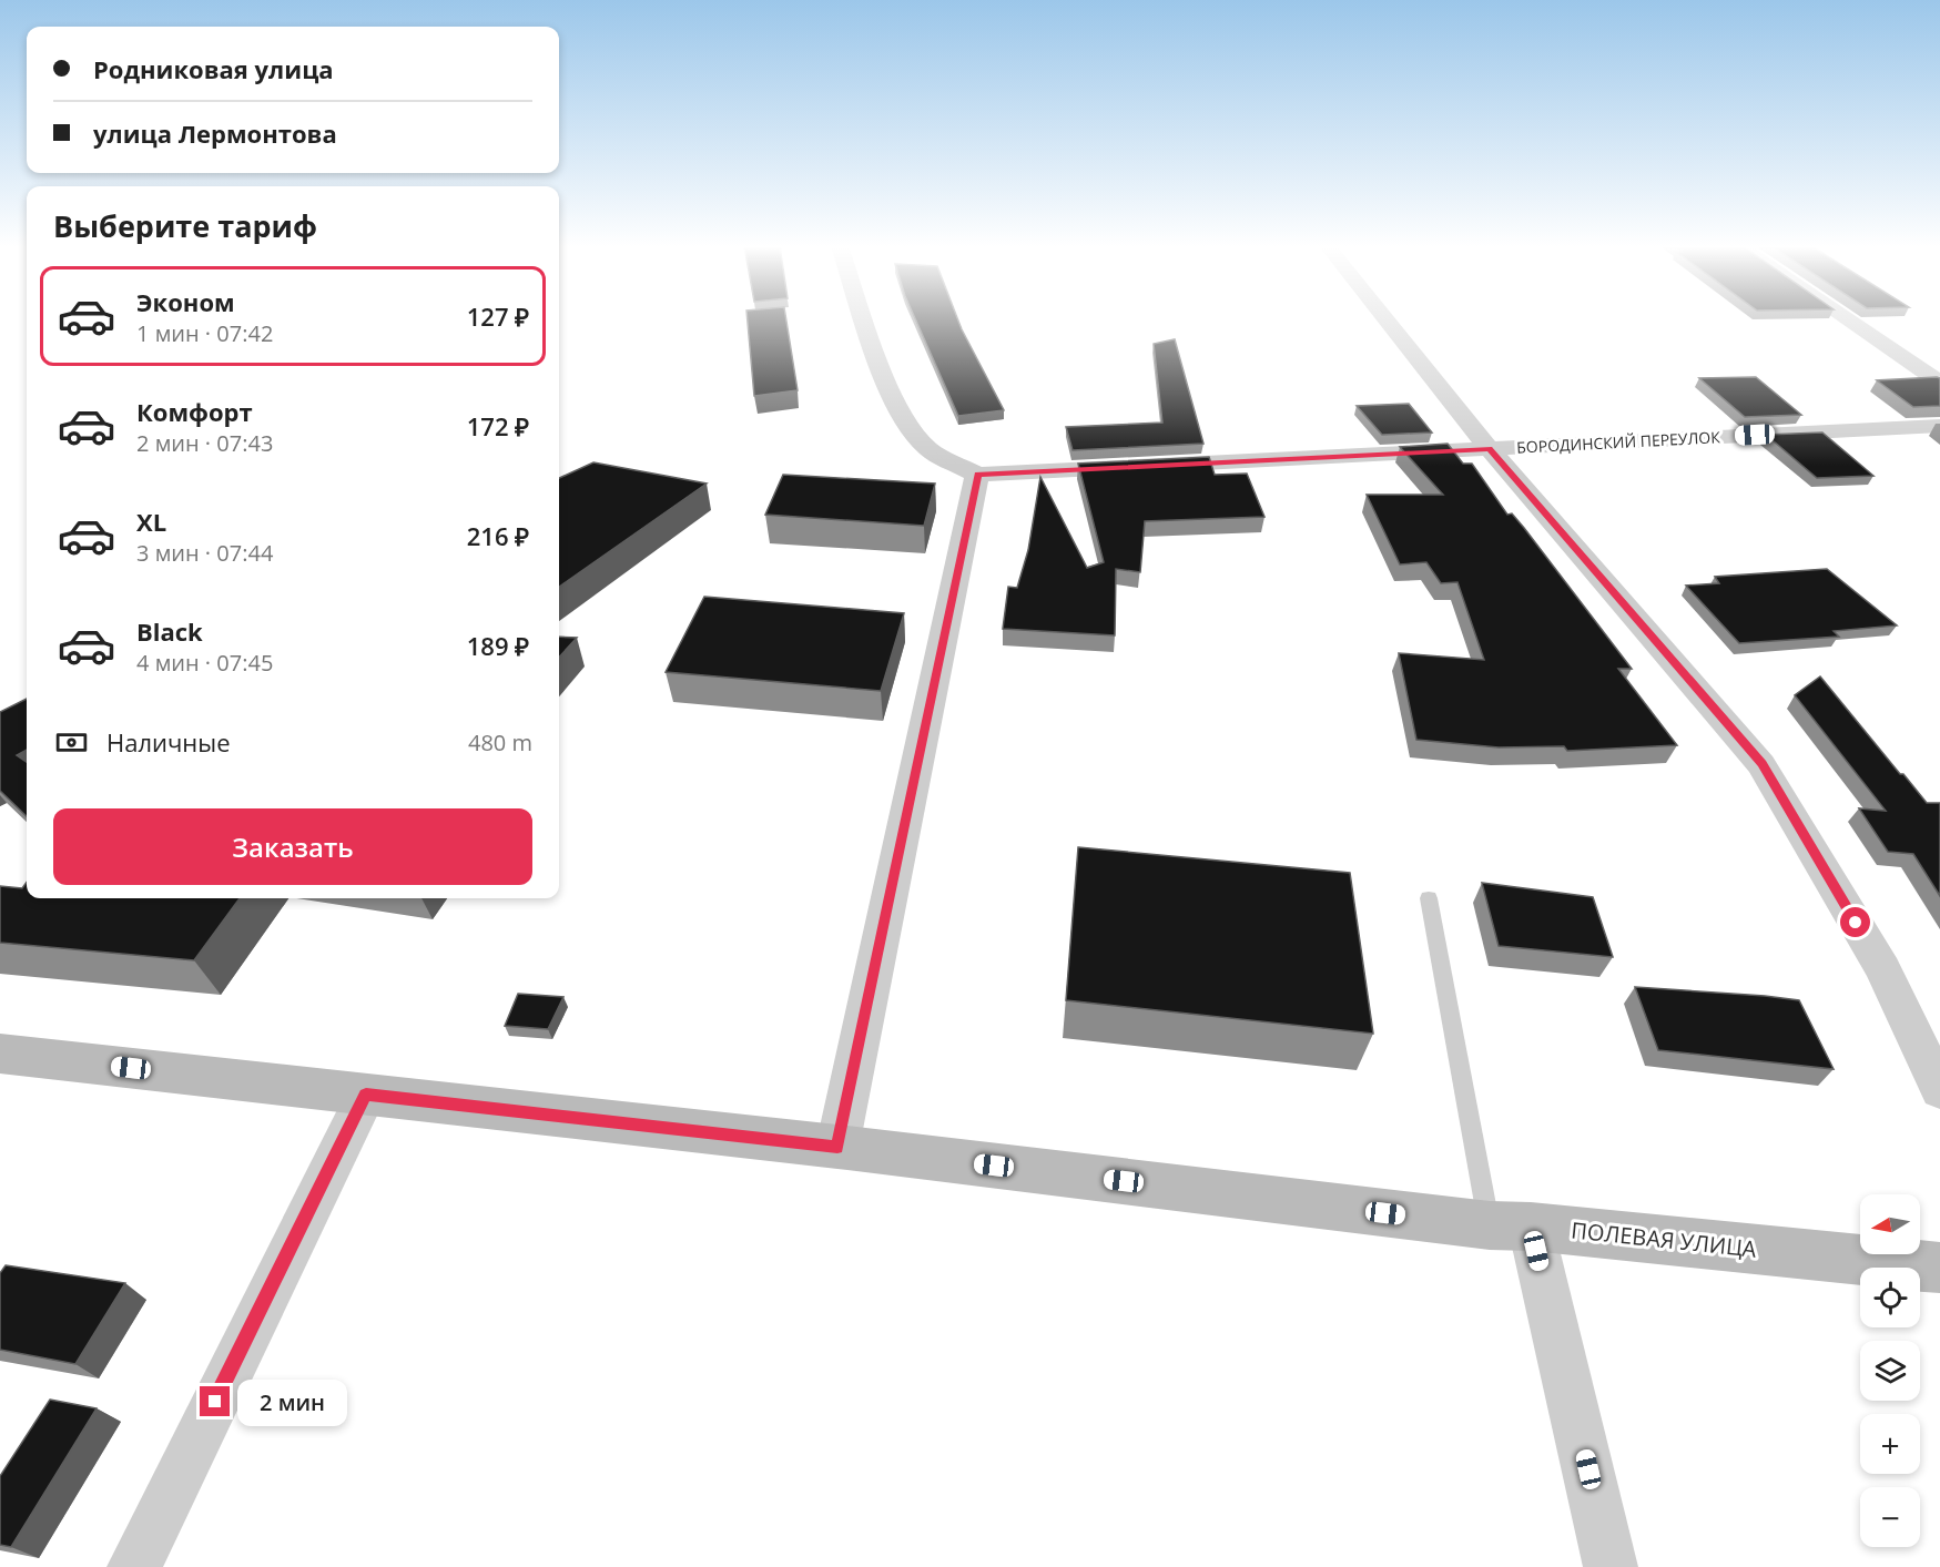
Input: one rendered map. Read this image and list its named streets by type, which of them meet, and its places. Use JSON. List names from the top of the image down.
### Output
{
  "streets": {
    "street": ["БОРОДИНСКИЙ ПЕРЕУЛОК", "ПОЛЕВАЯ УЛИЦА"]
  },
  "north": "left",
  "page": {
    "banner": ["Родниковая улица", "улица Лермонтова"],
    "heading": "Выберите тариф",
    "list": [
      {
        "name": "Эконом",
        "note": "1 мин · 07:42",
        "value": "127 ₽"
      },
      {
        "name": "Комфорт",
        "note": "2 мин · 07:43",
        "value": "172 ₽"
      },
      {
        "name": "XL",
        "note": "3 мин · 07:44",
        "value": "216 ₽"
      },
      {
        "name": "Black",
        "note": "4 мин · 07:45",
        "value": "189 ₽"
      }
    ],
    "pay": ["Наличные", "480 m"],
    "buttons": "Заказать",
    "map_buttons": ["+", "−"],
    "bubble": "2 мин"
  }
}
